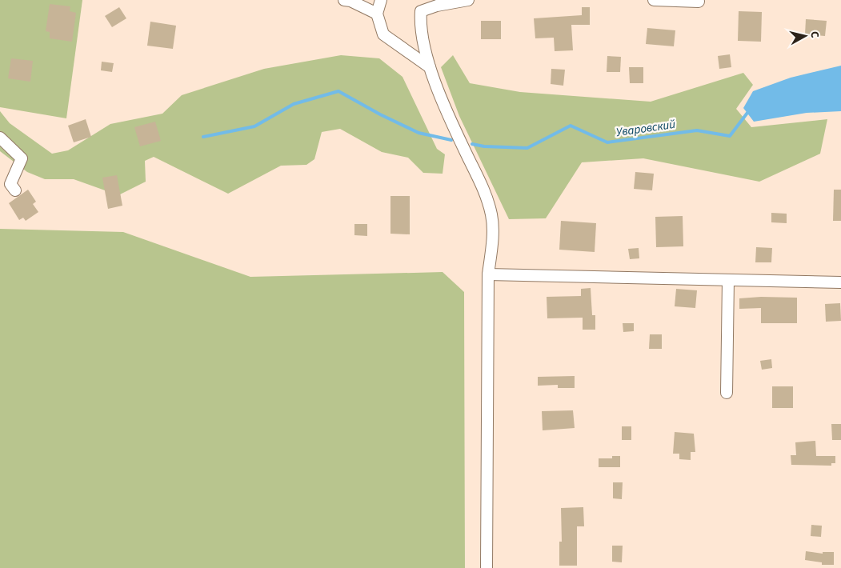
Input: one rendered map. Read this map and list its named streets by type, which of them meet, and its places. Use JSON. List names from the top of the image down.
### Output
{
  "water": ["Уваровский"],
  "north": "right"
}
